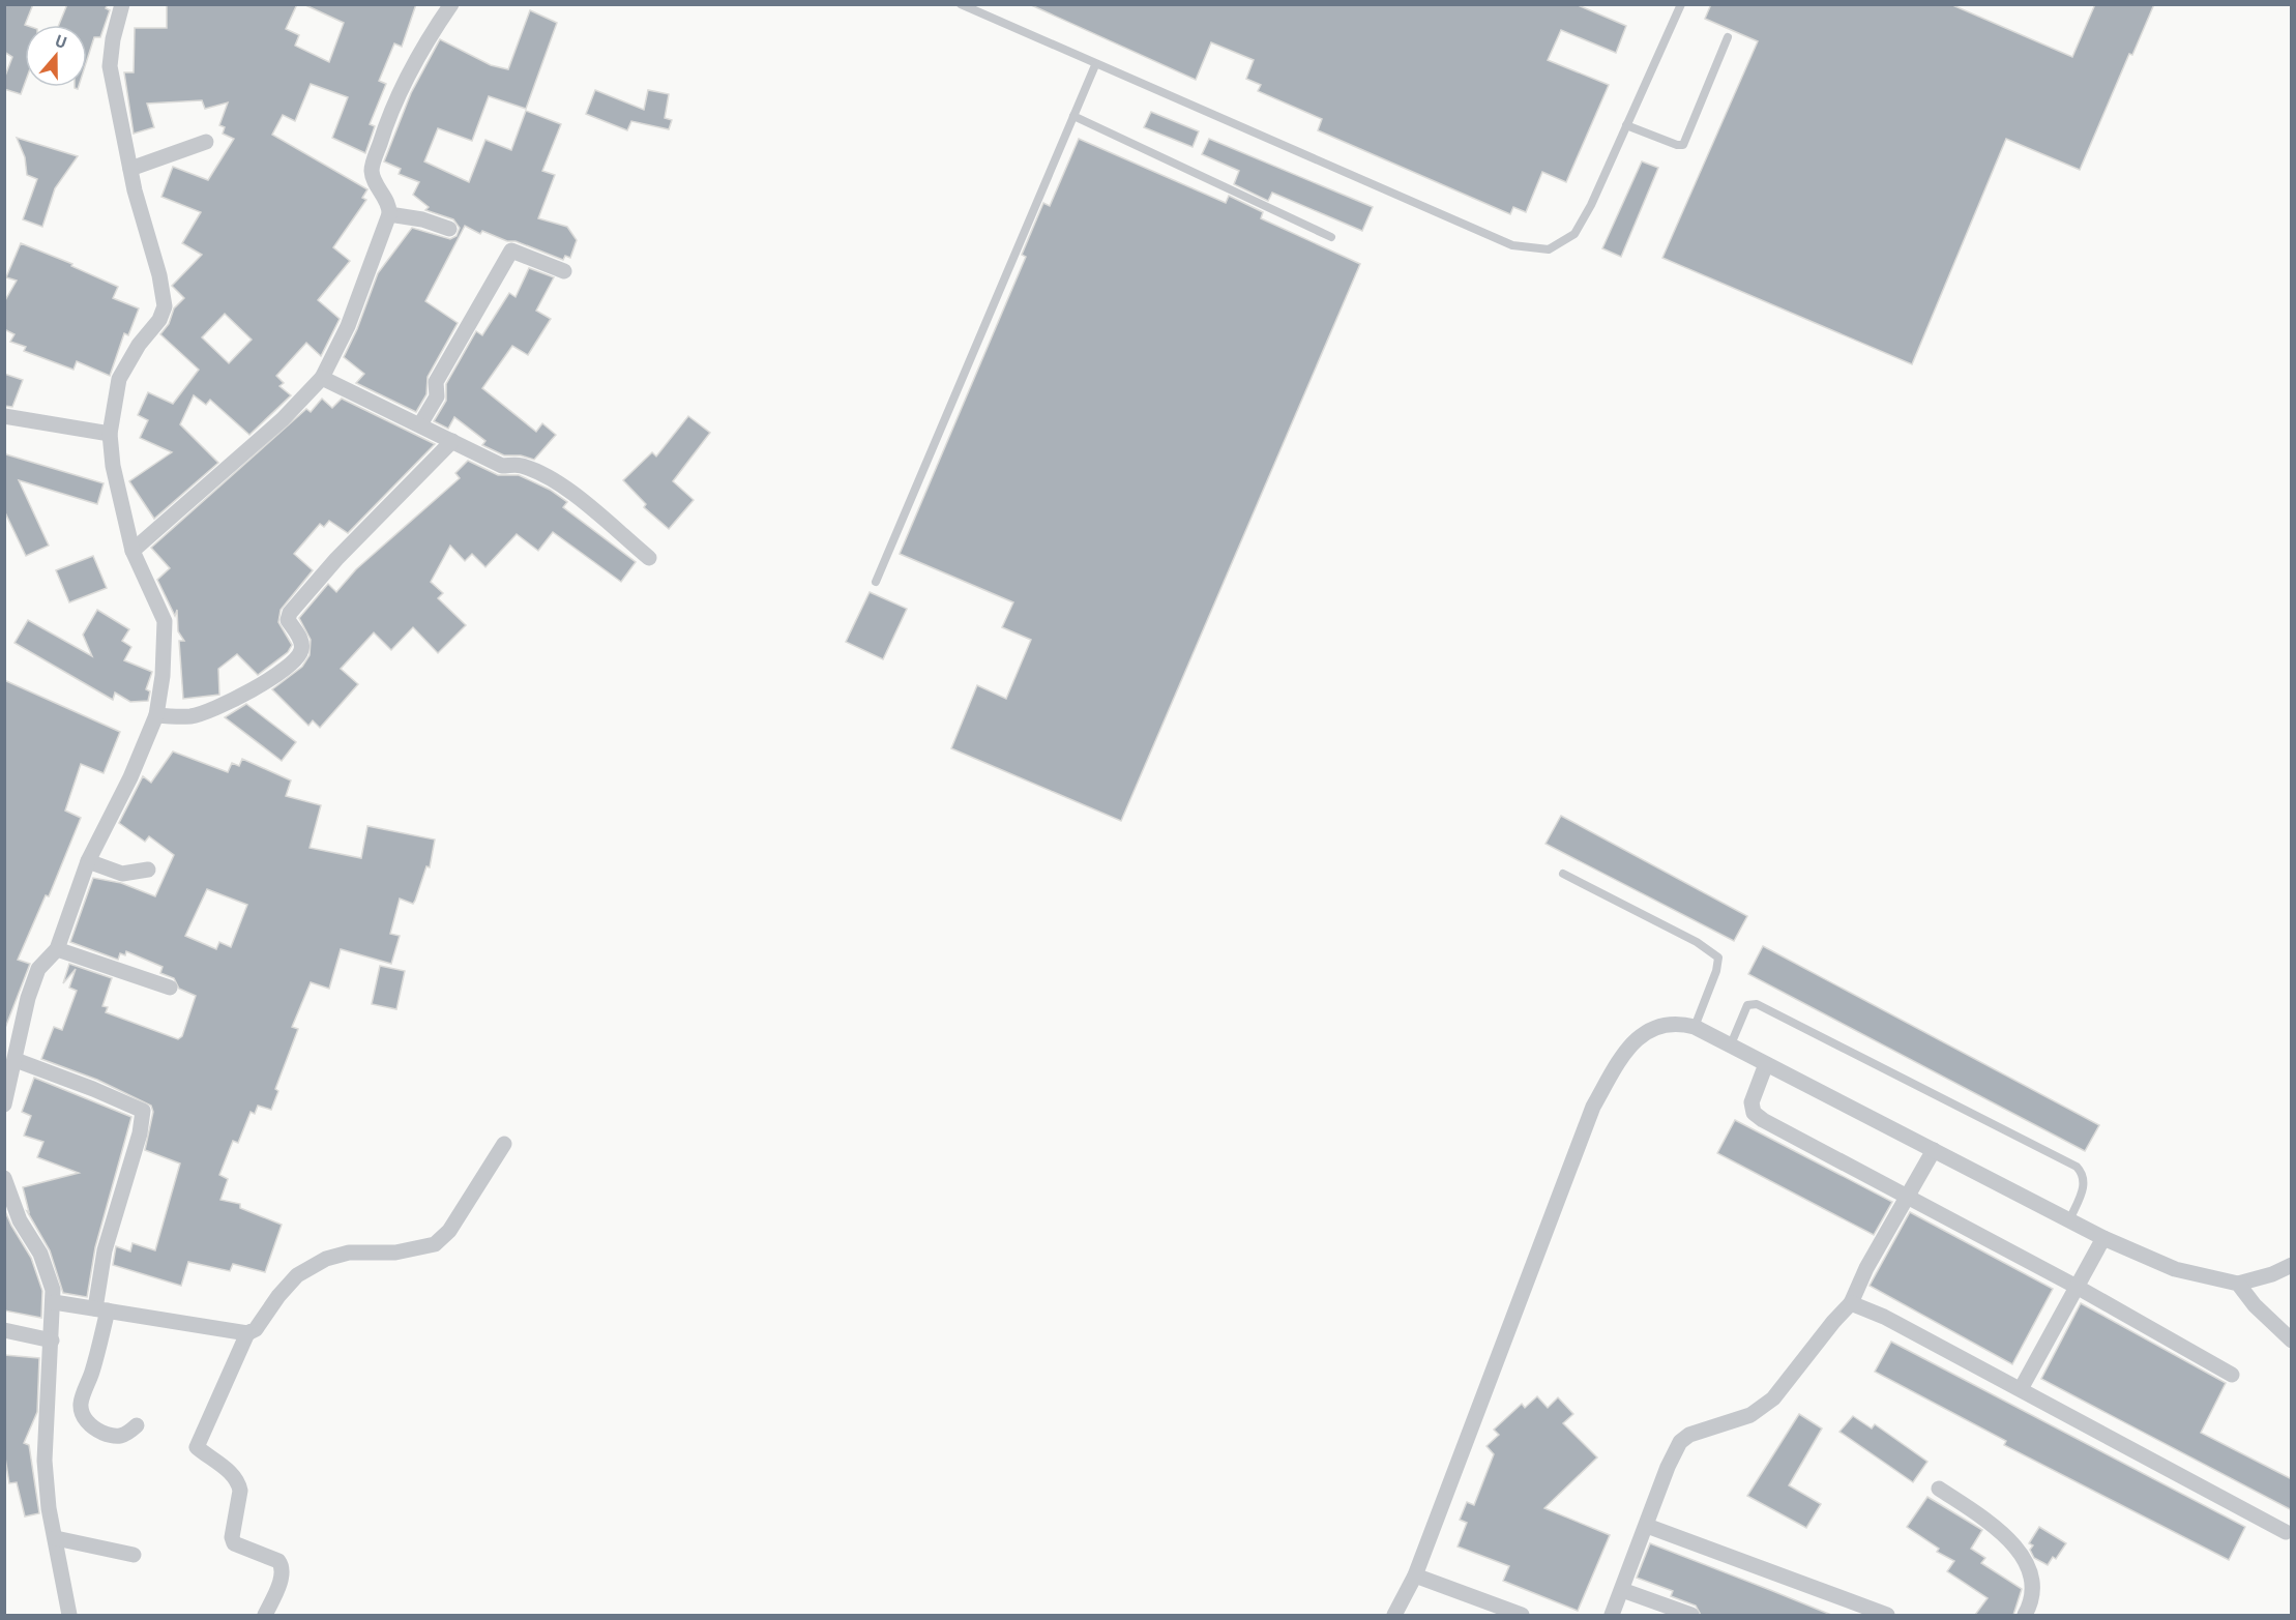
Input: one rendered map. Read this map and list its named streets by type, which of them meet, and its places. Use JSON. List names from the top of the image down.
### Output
{
  "north": "top"
}
